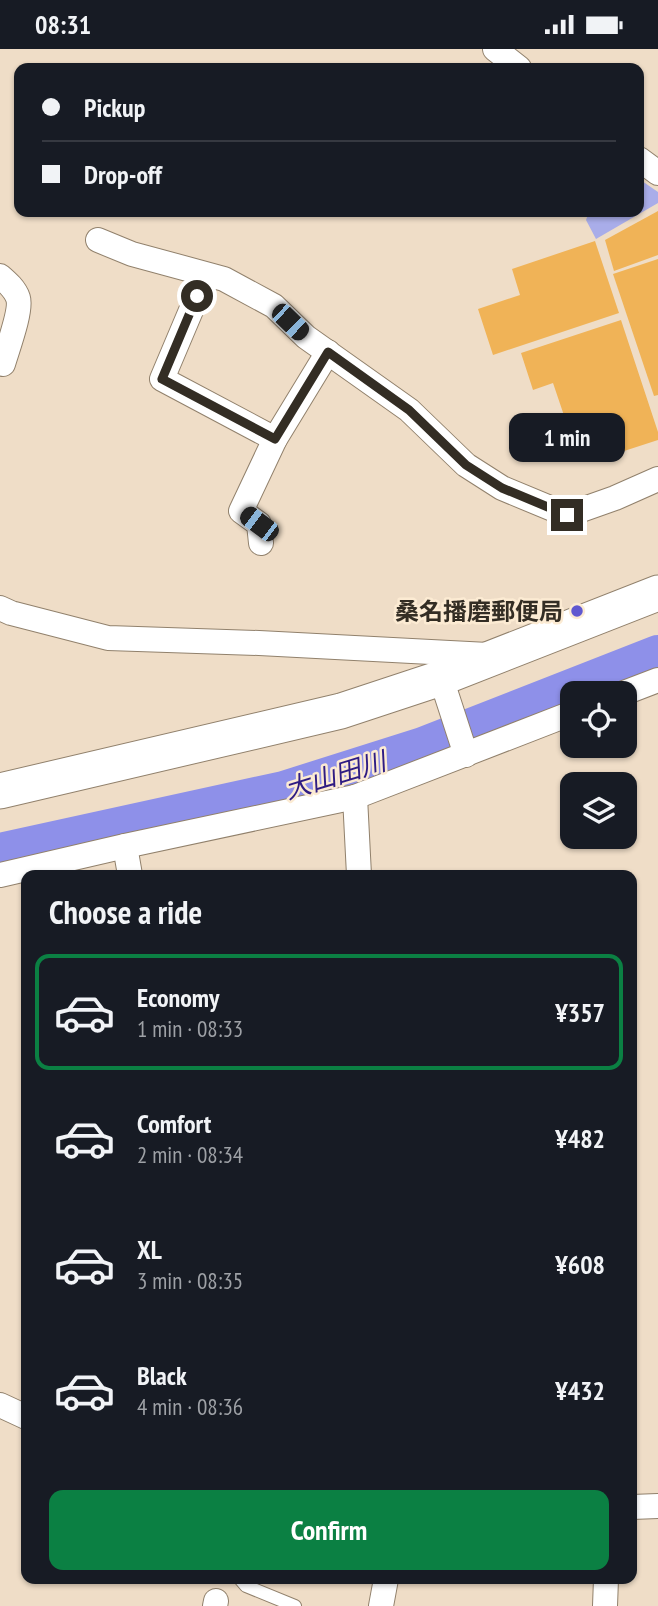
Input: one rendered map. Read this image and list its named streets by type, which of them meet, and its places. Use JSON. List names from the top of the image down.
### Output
{
  "water": ["大山田川"],
  "places": ["桑名播磨郵便局"],
  "page": {
    "status": "08:31",
    "banner": ["Pickup", "Drop-off"],
    "bubble": "1 min",
    "heading": "Choose a ride",
    "list": [
      {
        "name": "Economy",
        "note": "1 min · 08:33",
        "value": "¥357"
      },
      {
        "name": "Comfort",
        "note": "2 min · 08:34",
        "value": "¥482"
      },
      {
        "name": "XL",
        "note": "3 min · 08:35",
        "value": "¥608"
      },
      {
        "name": "Black",
        "note": "4 min · 08:36",
        "value": "¥432"
      }
    ],
    "buttons": "Confirm"
  }
}
